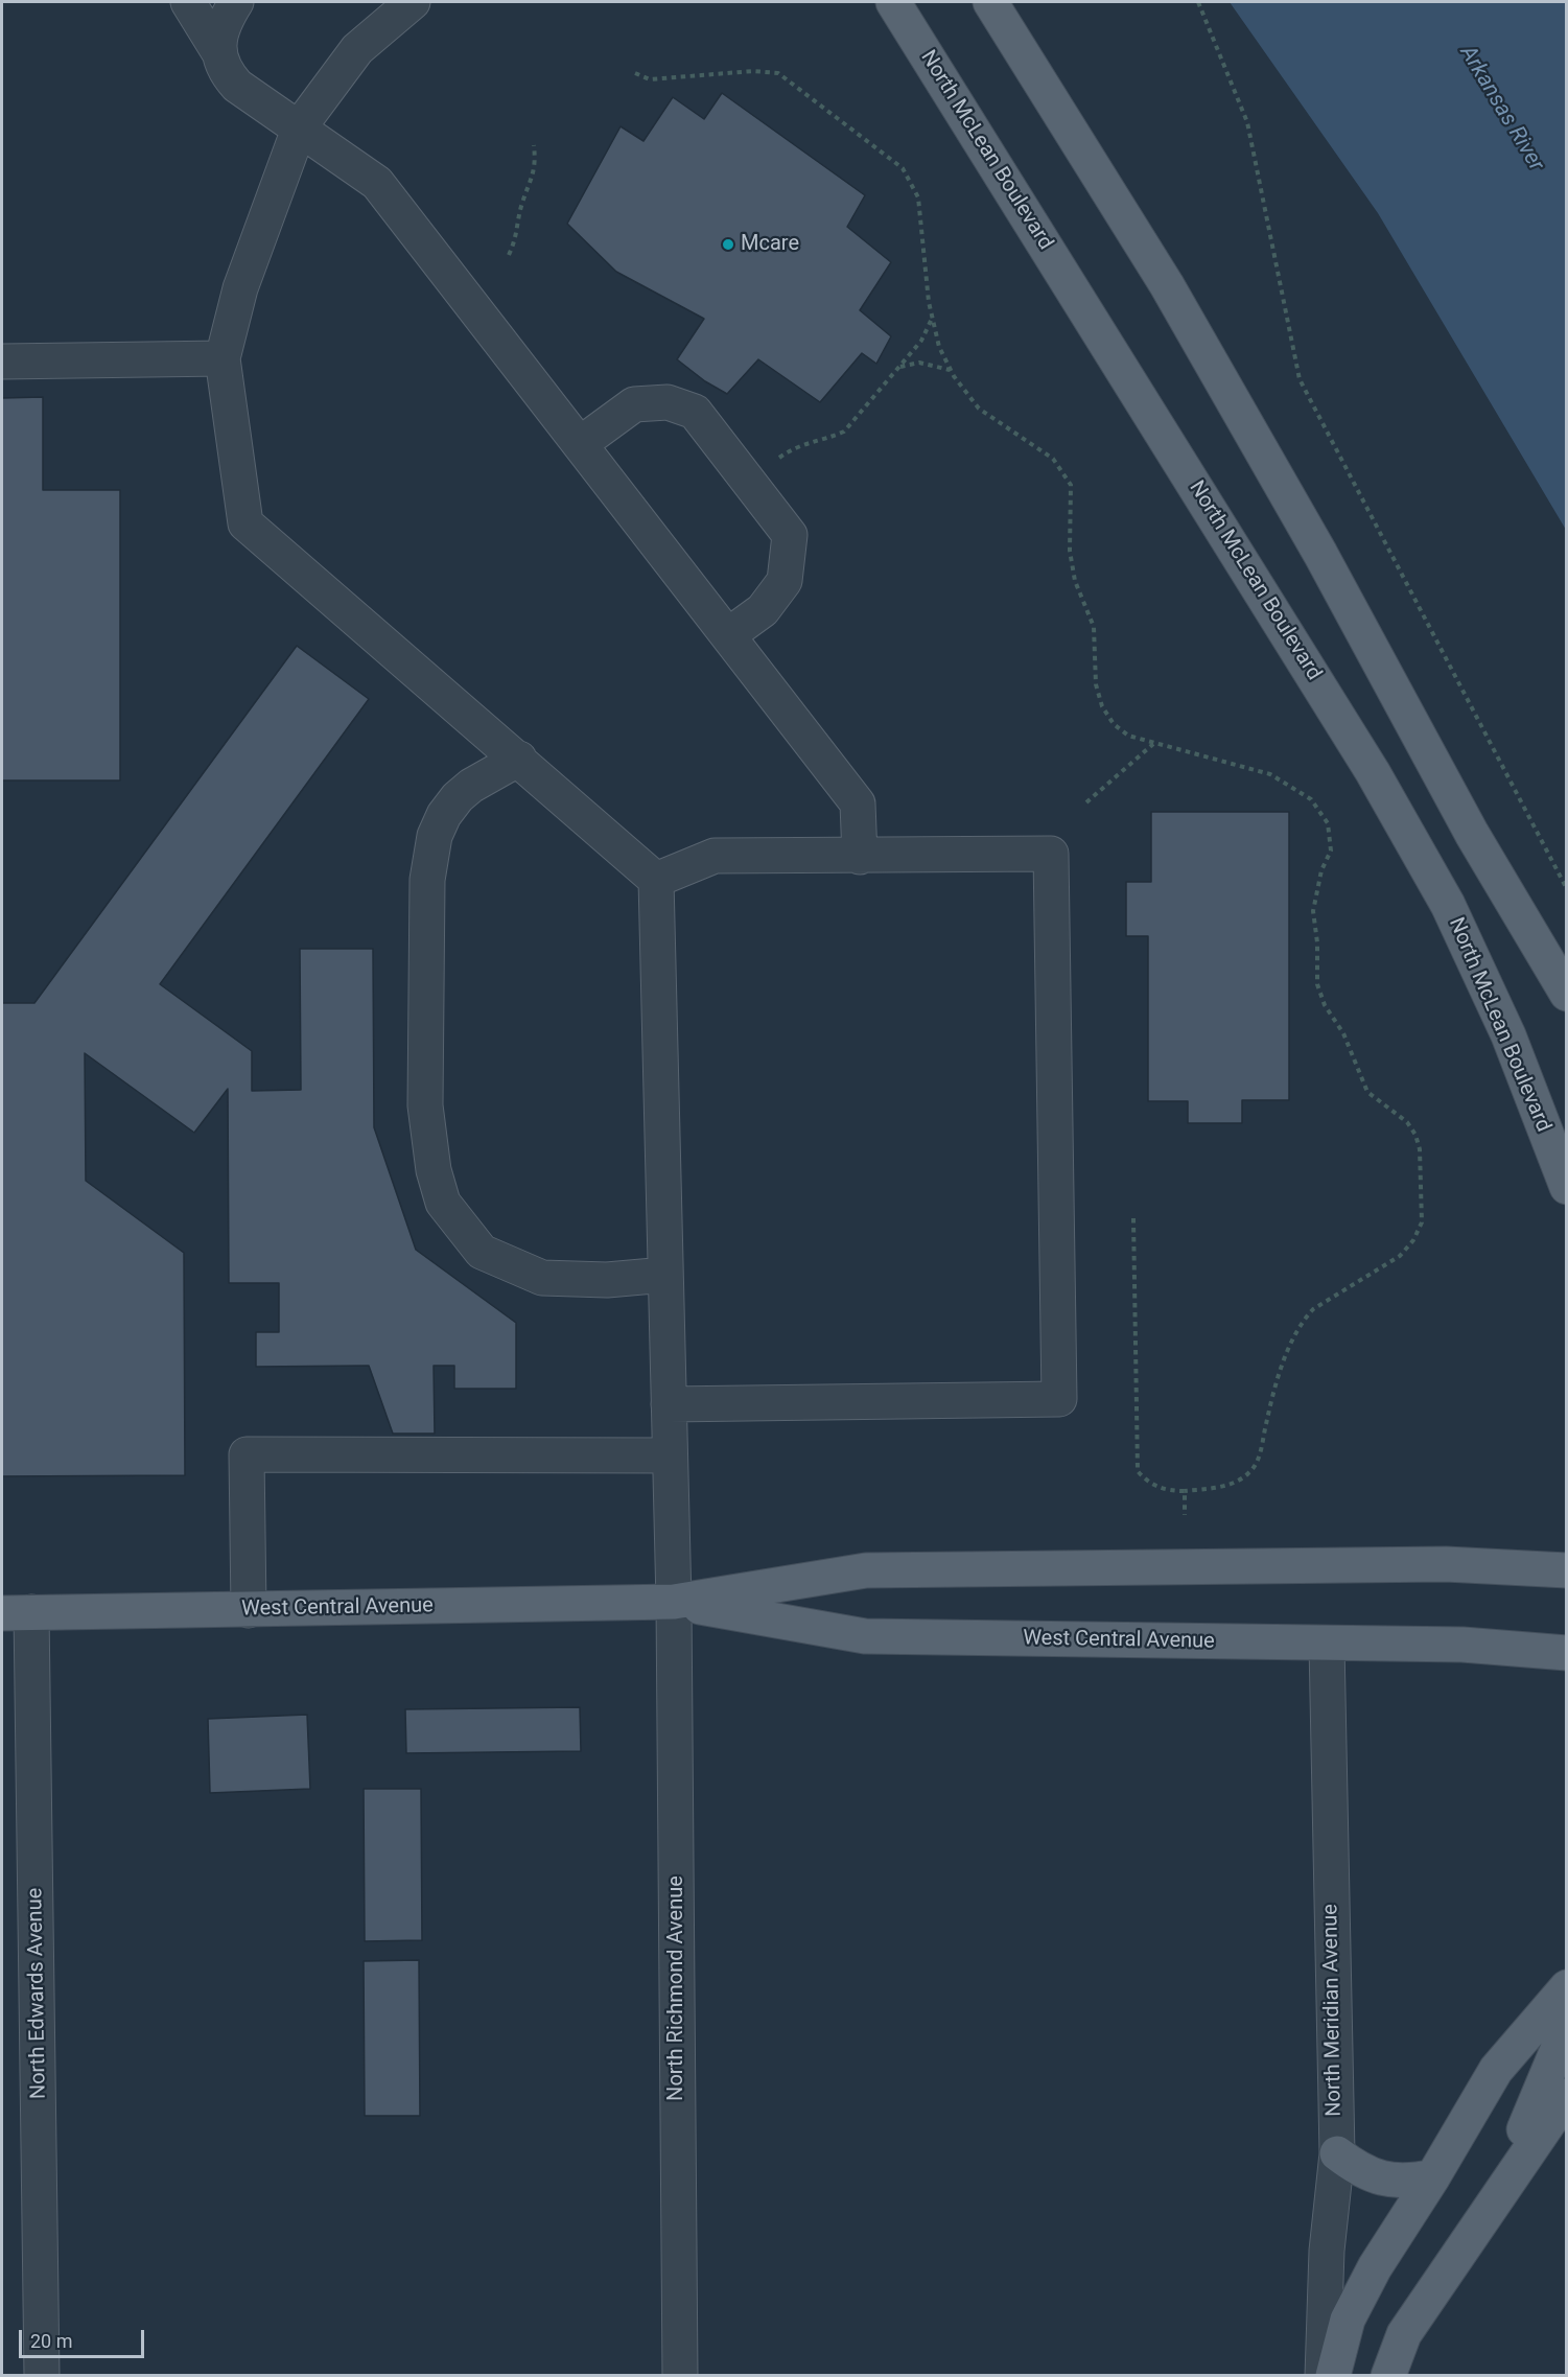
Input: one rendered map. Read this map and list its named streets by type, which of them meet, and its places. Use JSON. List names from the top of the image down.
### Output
{
  "streets": {
    "main road": ["North McLean Boulevard", "West Central Avenue"],
    "street": ["North Richmond Avenue", "North Edwards Avenue", "North Meridian Avenue"]
  },
  "crossings": [
    ["West Central Avenue", "North Richmond Avenue"],
    ["West Central Avenue", "North Edwards Avenue"],
    ["West Central Avenue", "North Meridian Avenue"]
  ],
  "water": ["Arkansas River"],
  "places": ["Mcare"],
  "scale_bar": "20 m"
}
